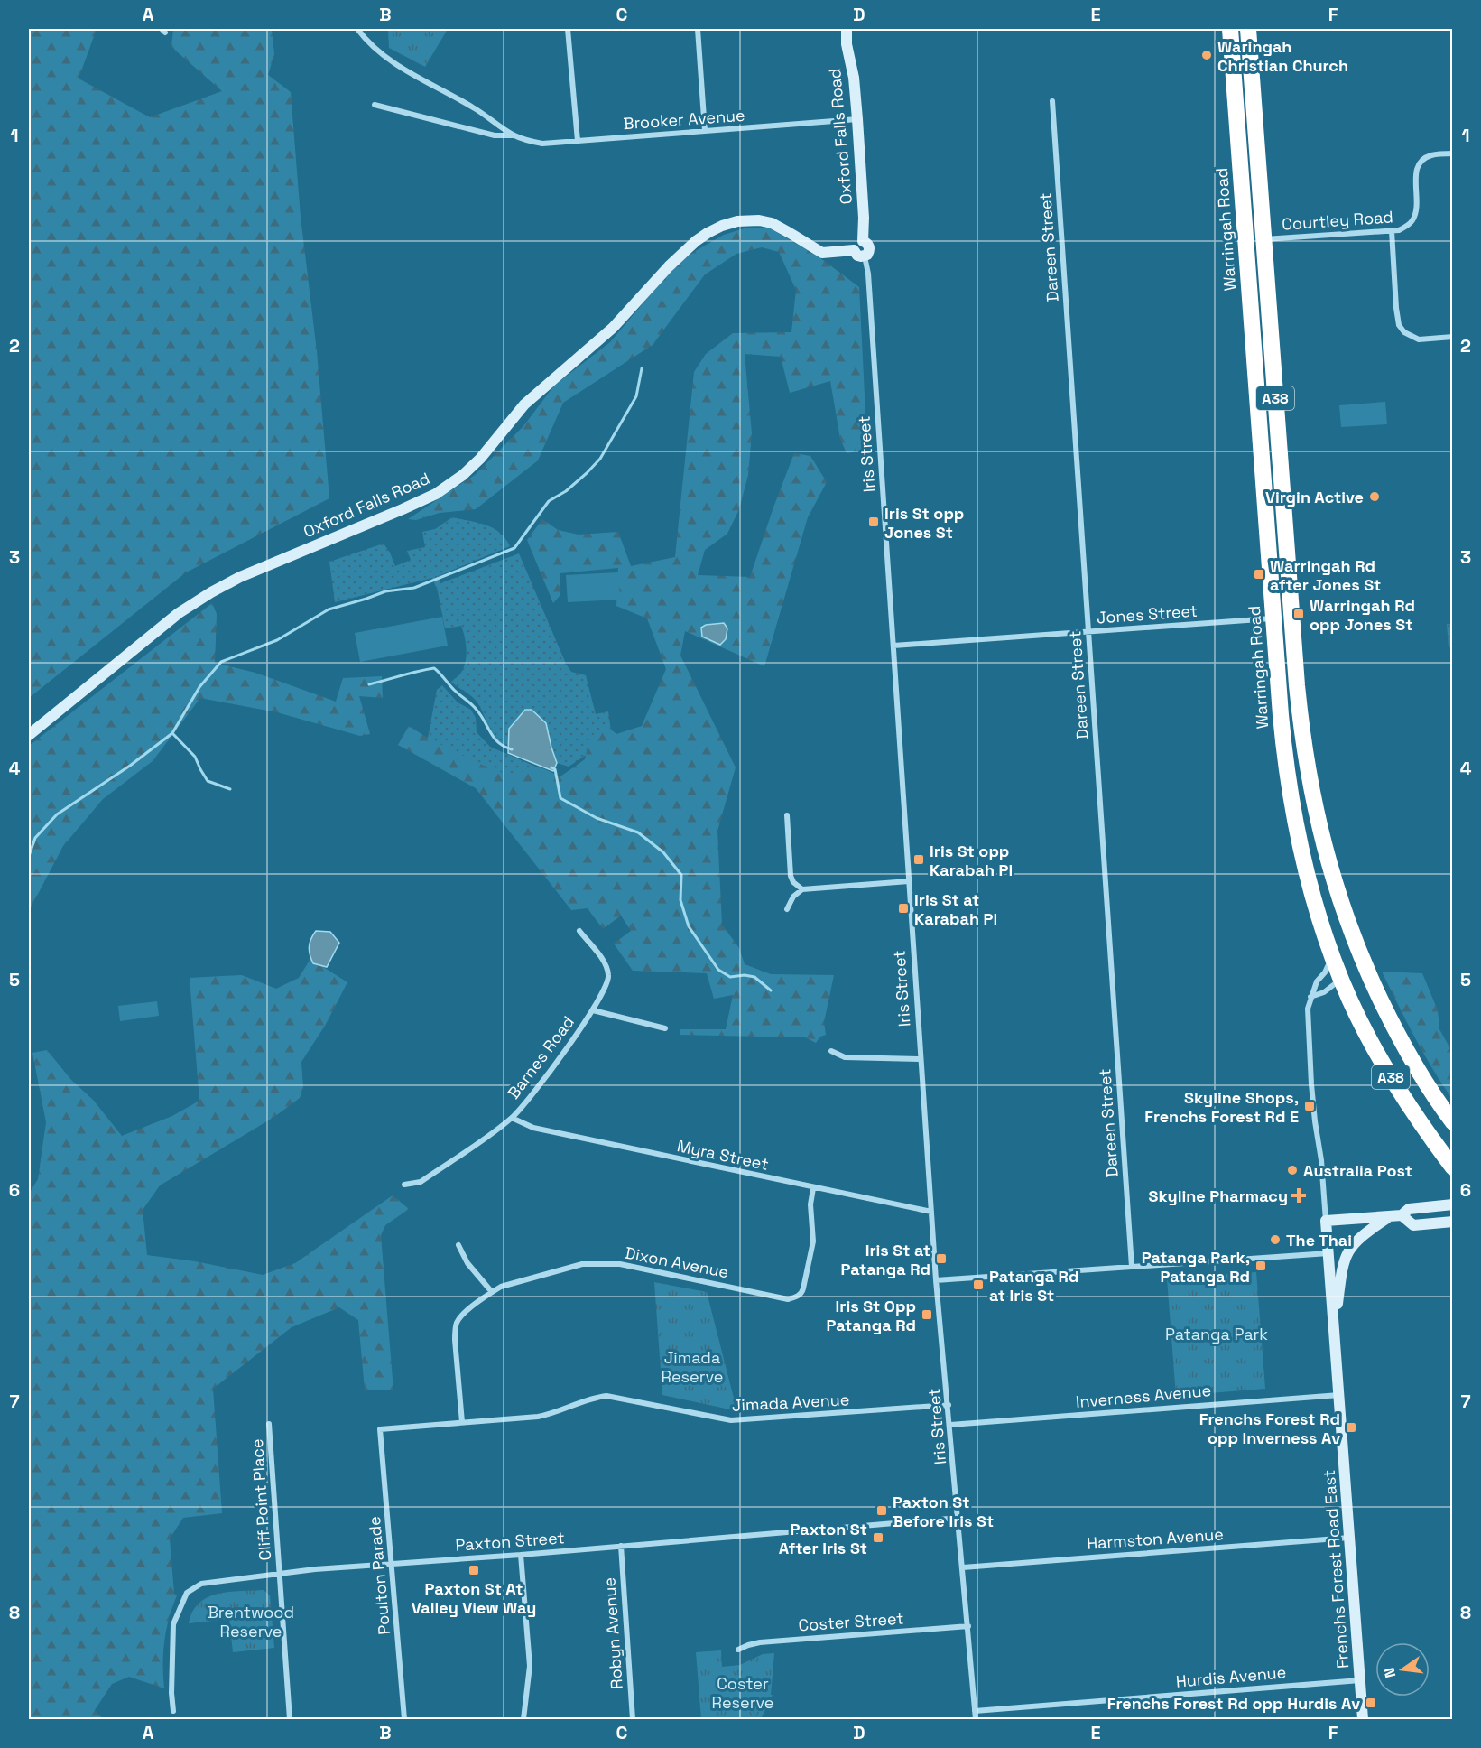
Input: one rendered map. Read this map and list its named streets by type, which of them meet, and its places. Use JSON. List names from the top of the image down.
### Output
{
  "streets": {
    "highway": ["Warringah Road", "A38"],
    "street": [
      "Brooker Avenue",
      "Oxford Falls Road",
      "Courtley Road",
      "Dareen Street",
      "Iris Street",
      "Jones Street",
      "Barnes Road",
      "Myra Street",
      "Dixon Avenue",
      "Inverness Avenue",
      "Jimada Avenue",
      "Cliff Point Place",
      "Harmston Avenue",
      "Paxton Street",
      "Frenchs Forest Road East",
      "Poulton Parade",
      "Coster Street",
      "Robyn Avenue",
      "Hurdis Avenue"
    ]
  },
  "crossings": [
    ["Brooker Avenue", "Oxford Falls Road"],
    ["Oxford Falls Road", "Iris Street"],
    ["Courtley Road", "A38"],
    ["Warringah Road", "Jones Street"],
    ["Warringah Road", "Frenchs Forest Road East"],
    ["Dareen Street", "Jones Street"],
    ["Iris Street", "Jones Street"],
    ["Iris Street", "Myra Street"],
    ["Iris Street", "Inverness Avenue"],
    ["Iris Street", "Jimada Avenue"],
    ["Iris Street", "Harmston Avenue"],
    ["Iris Street", "Paxton Street"],
    ["Iris Street", "Coster Street"],
    ["Iris Street", "Hurdis Avenue"],
    ["Barnes Road", "Myra Street"],
    ["Myra Street", "Dixon Avenue"],
    ["Dixon Avenue", "Jimada Avenue"],
    ["Inverness Avenue", "Frenchs Forest Road East"],
    ["Jimada Avenue", "Poulton Parade"],
    ["Cliff Point Place", "Paxton Street"],
    ["Harmston Avenue", "Frenchs Forest Road East"],
    ["Paxton Street", "Poulton Parade"],
    ["Paxton Street", "Robyn Avenue"],
    ["Frenchs Forest Road East", "Hurdis Avenue"]
  ],
  "parks": [
    "Patanga Park",
    "Jimada Reserve",
    "Brentwood Reserve",
    "Coster Reserve"
  ],
  "places": {
    "other": [
      "Waringah Christian Church",
      "Virgin Active",
      "Australia Post",
      "The Thai"
    ],
    "transit": [
      "Iris St opp Jones St",
      "Warringah Rd after Jones St",
      "Warringah Rd opp Jones St",
      "Iris St opp Karabah Pl",
      "Iris St at Karabah Pl",
      "Skyline Shops, Frenchs Forest Rd E",
      "Iris St at Patanga Rd",
      "Patanga Park, Patanga Rd",
      "Patanga Rd at Iris St",
      "Iris St Opp Patanga Rd",
      "Frenchs Forest Rd opp Inverness Av",
      "Paxton St Before Iris St",
      "Paxton St After Iris St",
      "Paxton St At Valley View Way",
      "Frenchs Forest Rd opp Hurdis Av"
    ],
    "health": ["Skyline Pharmacy"]
  },
  "north": "left",
  "grid": {
    "columns": [
      "A",
      "B",
      "C",
      "D",
      "E",
      "F"
    ],
    "rows": [
      "1",
      "2",
      "3",
      "4",
      "5",
      "6",
      "7",
      "8"
    ]
  }
}
